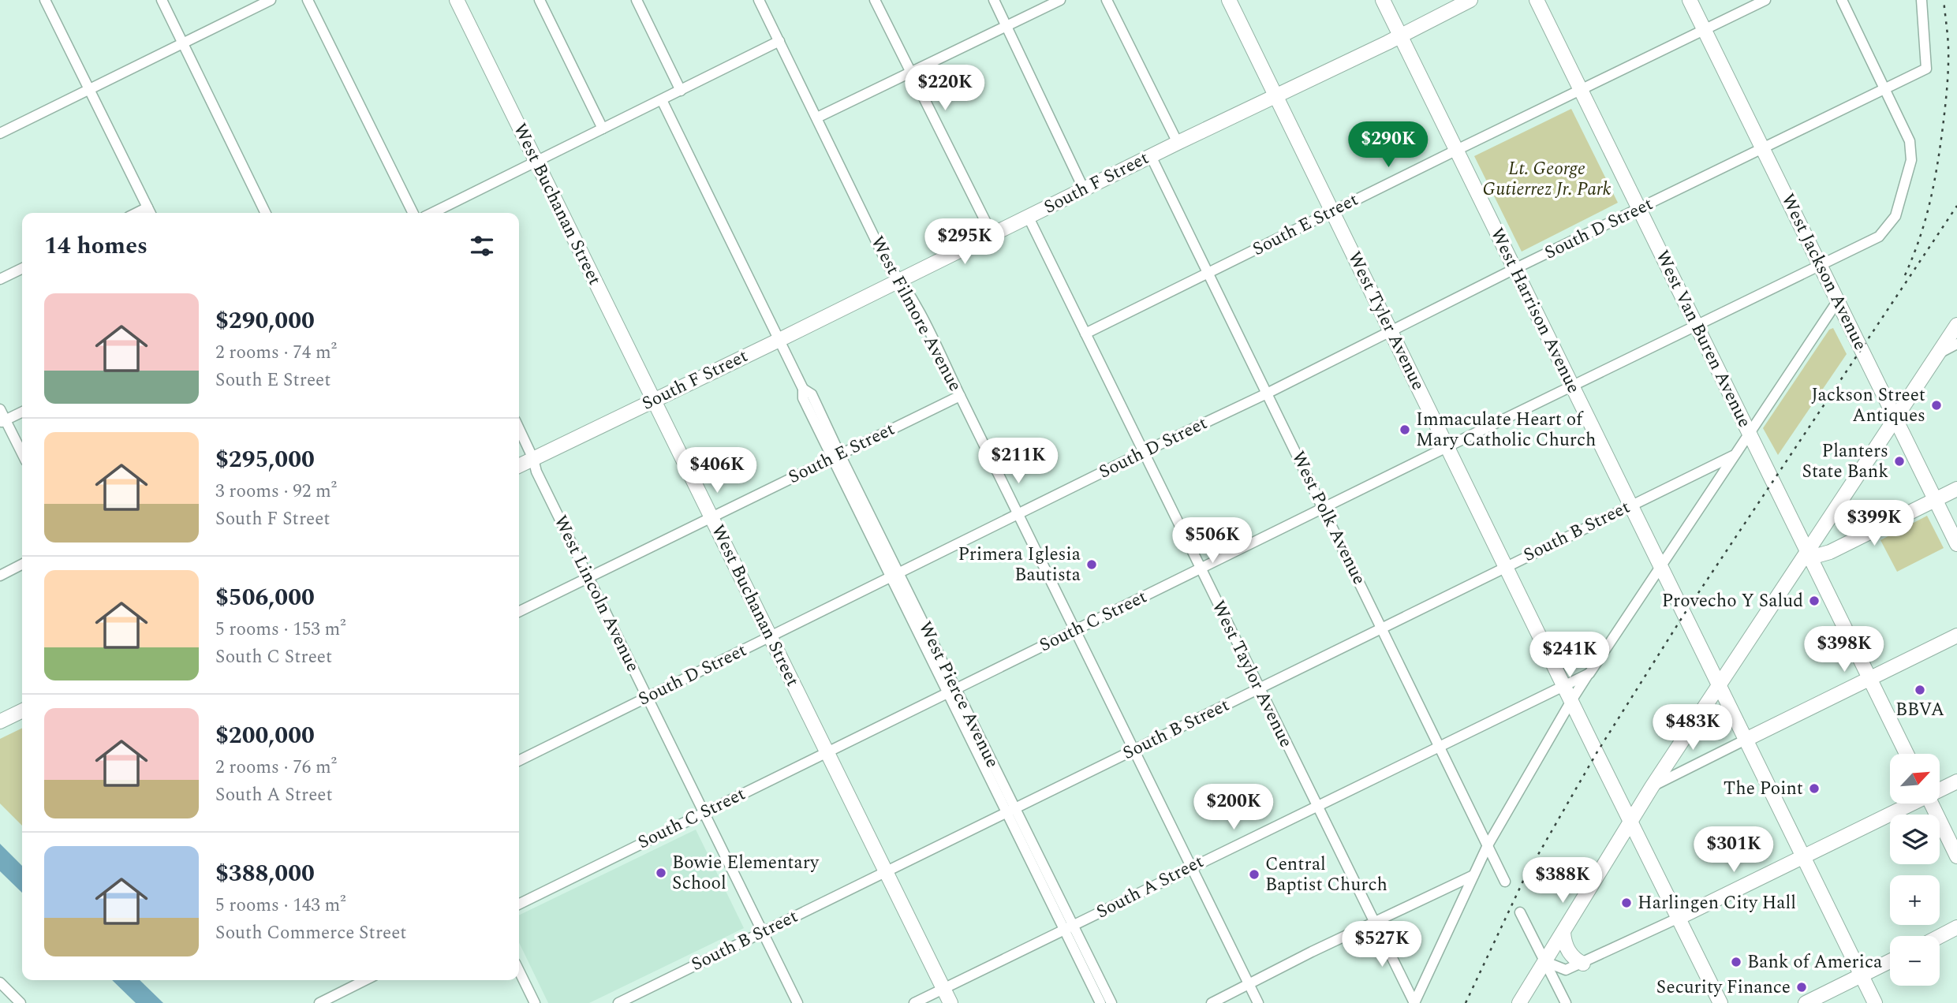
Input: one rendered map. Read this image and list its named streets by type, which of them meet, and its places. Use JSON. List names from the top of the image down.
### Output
{
  "streets": {
    "street": [
      "South F Street",
      "West Buchanan Street",
      "South E Street",
      "South D Street",
      "West Jackson Avenue",
      "West Harrison Avenue",
      "West Filmore Avenue",
      "West Tyler Avenue",
      "West Van Buren Avenue",
      "West Polk Avenue",
      "South B Street",
      "West Lincoln Avenue",
      "South C Street",
      "West Taylor Avenue",
      "West Pierce Avenue",
      "South A Street"
    ]
  },
  "crossings": [
    ["South F Street", "West Buchanan Street"],
    ["South F Street", "West Harrison Avenue"],
    ["South F Street", "West Filmore Avenue"],
    ["South F Street", "West Tyler Avenue"],
    ["South F Street", "West Polk Avenue"],
    ["South F Street", "West Lincoln Avenue"],
    ["South F Street", "West Taylor Avenue"],
    ["South F Street", "West Pierce Avenue"],
    ["West Buchanan Street", "South E Street"],
    ["West Buchanan Street", "South D Street"],
    ["West Buchanan Street", "South B Street"],
    ["West Buchanan Street", "South C Street"],
    ["West Buchanan Street", "South A Street"],
    ["South E Street", "West Jackson Avenue"],
    ["South E Street", "West Harrison Avenue"],
    ["South E Street", "West Filmore Avenue"],
    ["South E Street", "West Tyler Avenue"],
    ["South E Street", "West Van Buren Avenue"],
    ["South E Street", "West Polk Avenue"],
    ["South E Street", "West Lincoln Avenue"],
    ["South E Street", "West Taylor Avenue"],
    ["South E Street", "West Pierce Avenue"],
    ["South D Street", "West Jackson Avenue"],
    ["South D Street", "West Harrison Avenue"],
    ["South D Street", "West Filmore Avenue"],
    ["South D Street", "West Tyler Avenue"],
    ["South D Street", "West Van Buren Avenue"],
    ["South D Street", "West Polk Avenue"],
    ["South D Street", "West Lincoln Avenue"],
    ["South D Street", "South C Street"],
    ["South D Street", "West Taylor Avenue"],
    ["South D Street", "West Pierce Avenue"],
    ["West Jackson Avenue", "South C Street"],
    ["West Harrison Avenue", "South B Street"],
    ["West Harrison Avenue", "South C Street"],
    ["West Filmore Avenue", "South B Street"],
    ["West Filmore Avenue", "South C Street"],
    ["West Filmore Avenue", "South A Street"],
    ["West Tyler Avenue", "South B Street"],
    ["West Tyler Avenue", "South C Street"],
    ["West Tyler Avenue", "South A Street"],
    ["West Van Buren Avenue", "South C Street"],
    ["West Polk Avenue", "South B Street"],
    ["West Polk Avenue", "South C Street"],
    ["West Polk Avenue", "South A Street"],
    ["South B Street", "West Lincoln Avenue"],
    ["South B Street", "West Taylor Avenue"],
    ["South B Street", "West Pierce Avenue"],
    ["West Lincoln Avenue", "South C Street"],
    ["South C Street", "West Taylor Avenue"],
    ["South C Street", "West Pierce Avenue"],
    ["West Taylor Avenue", "South A Street"],
    ["West Pierce Avenue", "South A Street"]
  ],
  "parks": ["Lt. George Gutierrez Jr. Park"],
  "places": [
    "Jackson Street Antiques",
    "Immaculate Heart of Mary Catholic Church",
    "Planters State Bank",
    "Primera Iglesia Bautista",
    "Provecho Y Salud",
    "BBVA",
    "The Point",
    "Bowie Elementary School",
    "Central Baptist Church",
    "Harlingen City Hall",
    "Bank of America",
    "Security Finance"
  ],
  "north": "top right",
  "page": {
    "price": [
      "$220K",
      "$290K",
      "$295K",
      "$211K",
      "$406K",
      "$399K",
      "$506K",
      "$398K",
      "$241K",
      "$483K",
      "$200K",
      "$301K",
      "$388K",
      "$527K"
    ],
    "heading": "14 homes",
    "list": [
      {
        "name": "$290,000",
        "note": "2 rooms · 74 m² · South E Street"
      },
      {
        "name": "$295,000",
        "note": "3 rooms · 92 m² · South F Street"
      },
      {
        "name": "$506,000",
        "note": "5 rooms · 153 m² · South C Street"
      },
      {
        "name": "$200,000",
        "note": "2 rooms · 76 m² · South A Street"
      },
      {
        "name": "$388,000",
        "note": "5 rooms · 143 m² · South Commerce Street"
      }
    ],
    "map_buttons": ["+", "−"]
  }
}
